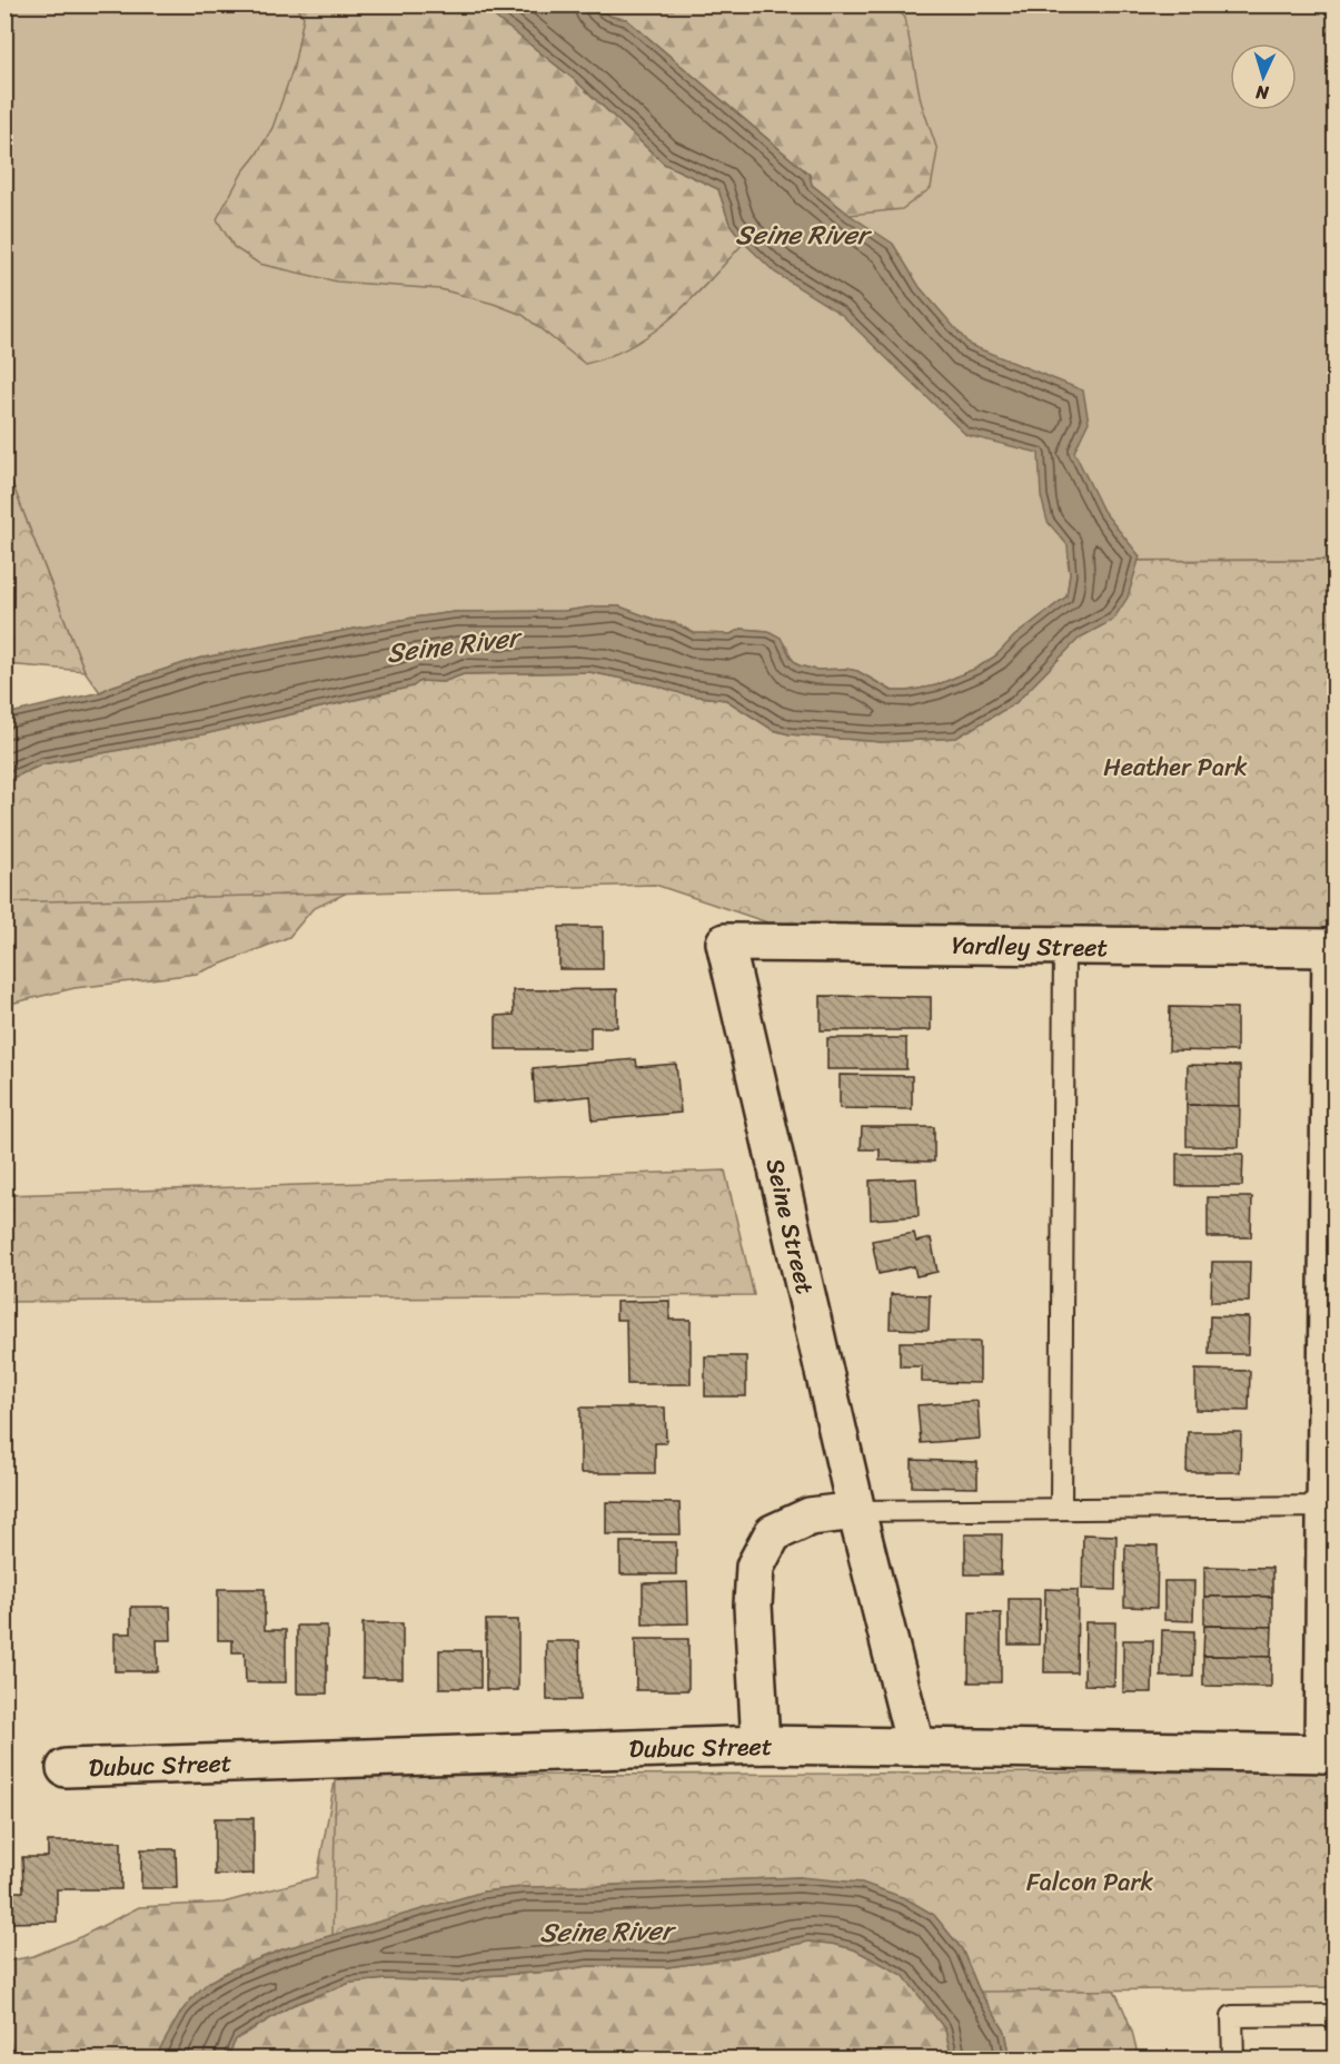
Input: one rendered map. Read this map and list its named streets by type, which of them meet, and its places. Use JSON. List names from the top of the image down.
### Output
{
  "streets": {
    "street": ["Yardley Street", "Seine Street", "Dubuc Street"]
  },
  "crossings": [
    ["Yardley Street", "Seine Street"],
    ["Seine Street", "Dubuc Street"]
  ],
  "water": ["Seine River"],
  "parks": ["Heather Park", "Falcon Park"],
  "north": "bottom"
}
